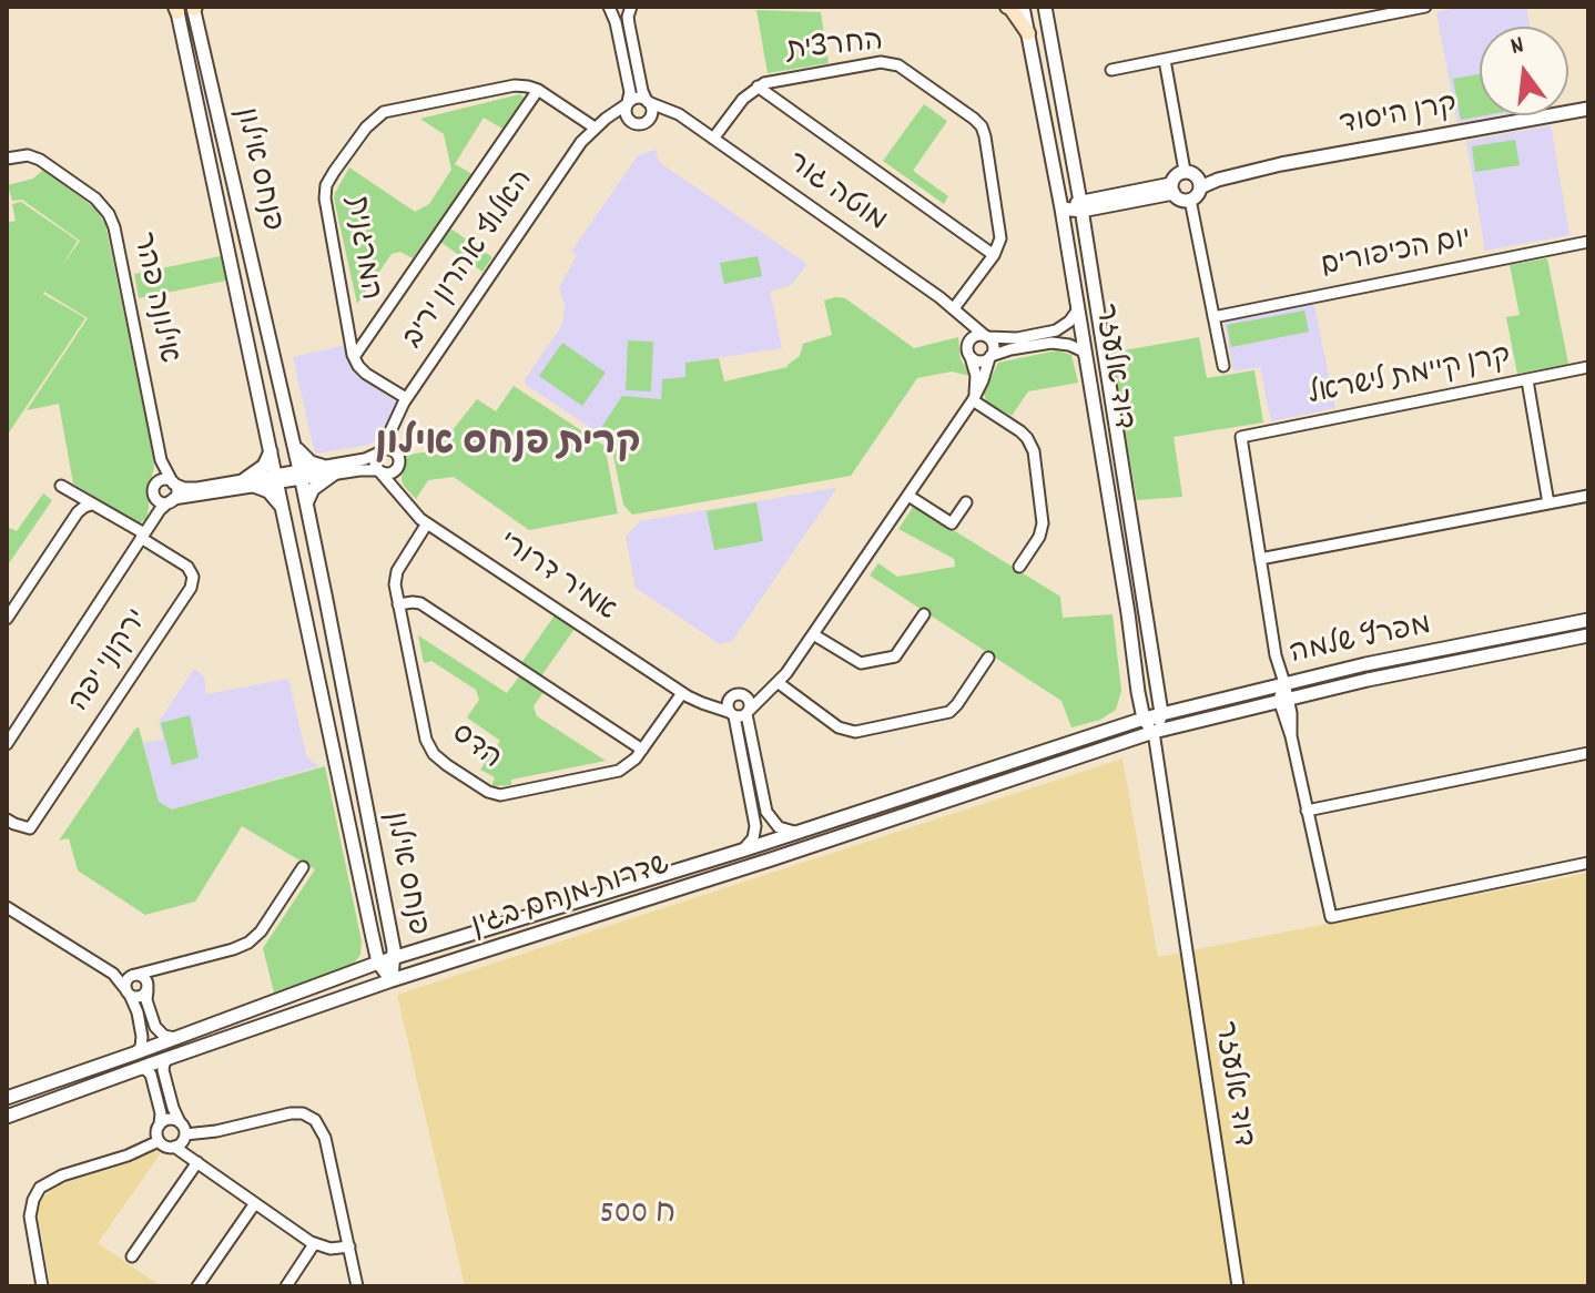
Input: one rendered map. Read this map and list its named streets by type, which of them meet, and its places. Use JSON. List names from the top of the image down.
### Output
{
  "streets": {
    "street": [
      "החרצית",
      "קרן היסוד",
      "פנחס אילון",
      "מוטה גור",
      "המרגנית",
      "יום הכיפורים",
      "האלוף אהרון יריב",
      "אילונה פהר",
      "דוד אלעזר",
      "קרן קיימת לישראל",
      "אמיר דרורי",
      "מפרץ שלמה",
      "ירקוני יפה",
      "הדס",
      "שדרות מנחם בגין"
    ]
  },
  "crossings": [
    ["החרצית", "מוטה גור"],
    ["פנחס אילון", "שדרות מנחם בגין"],
    ["מוטה גור", "האלוף אהרון יריב"],
    ["האלוף אהרון יריב", "אמיר דרורי"],
    ["דוד אלעזר", "מפרץ שלמה"],
    ["דוד אלעזר", "שדרות מנחם בגין"],
    ["אמיר דרורי", "הדס"],
    ["מפרץ שלמה", "שדרות מנחם בגין"]
  ],
  "districts": ["קרית פנחס אילון", "ח 500"],
  "north": "top"
}
